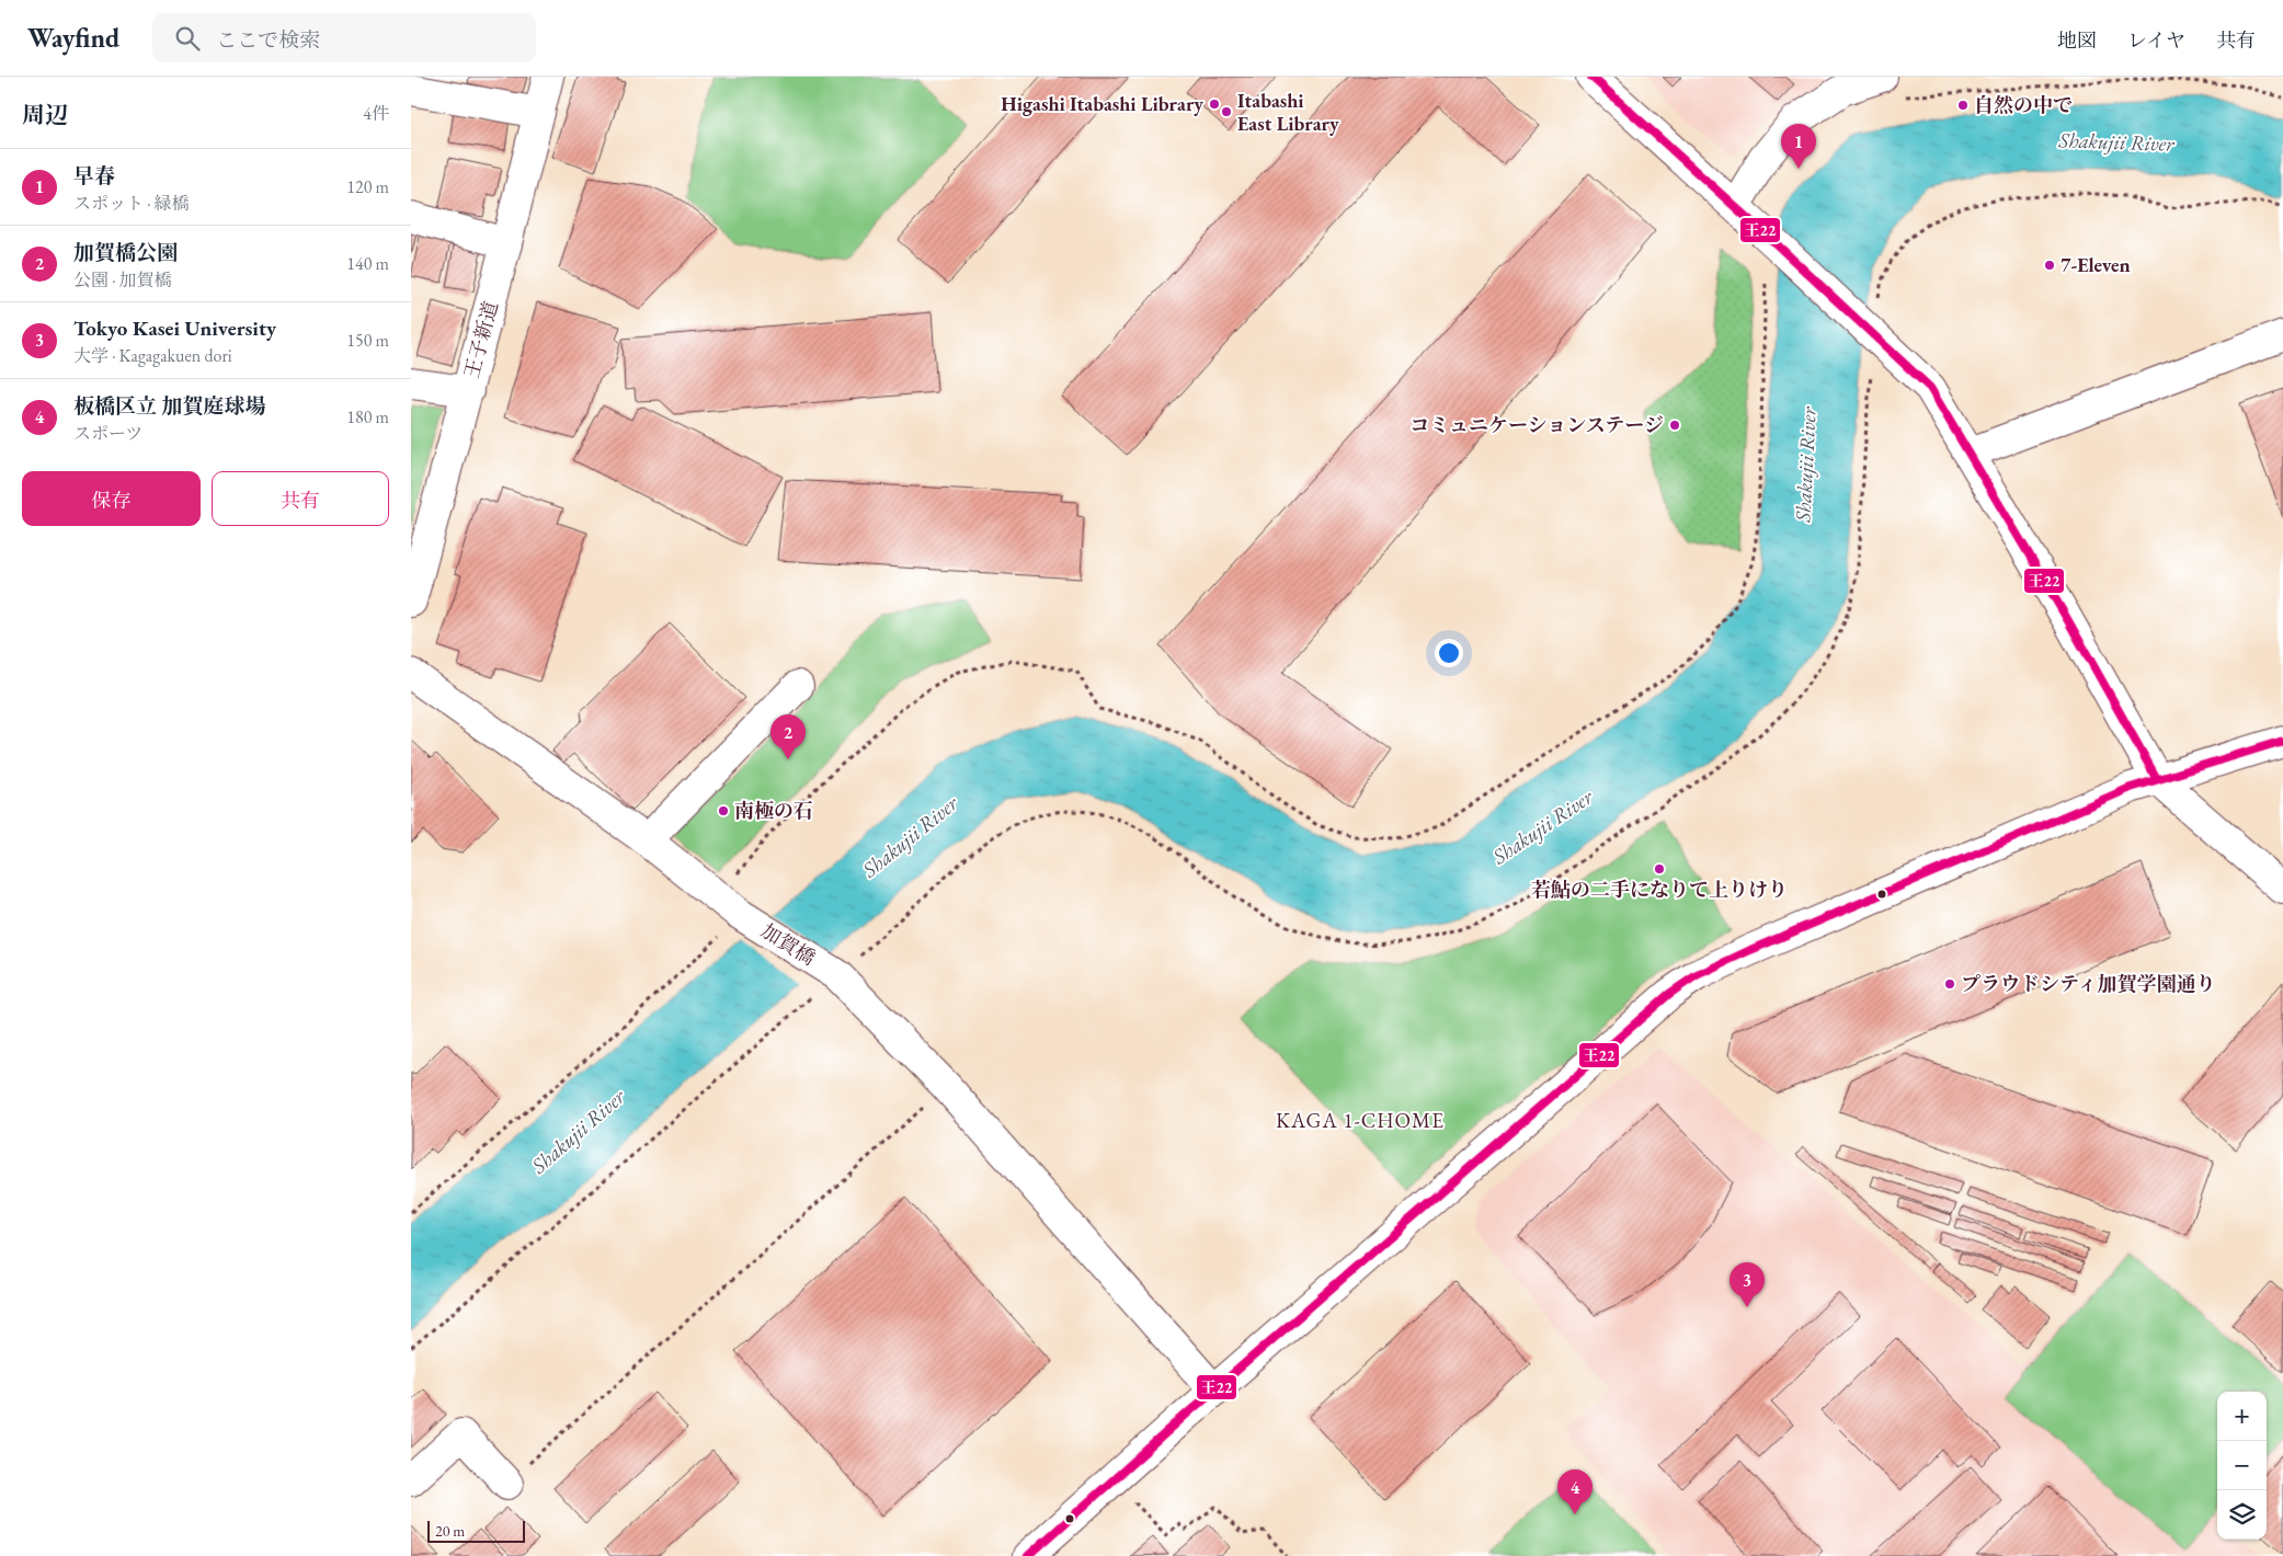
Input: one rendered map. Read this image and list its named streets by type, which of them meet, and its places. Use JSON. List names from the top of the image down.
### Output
{
  "streets": {
    "street": ["王子新道", "加賀橋"]
  },
  "districts": ["KAGA 1-CHOME"],
  "water": ["Shakujii River"],
  "places": [
    "Higashi Itabashi Library",
    "自然の中で",
    "Itabashi East Library",
    "7-Eleven",
    "コミュニケーションステージ",
    "南極の石",
    "若鮎の二手になりて上りけり",
    "プラウドシティ加賀学園通り"
  ],
  "lines": ["transit line 王22"],
  "scale_bar": "20 m",
  "page": {
    "header": "Wayfind",
    "search": "ここで検索",
    "nav": ["地図", "レイヤ", "共有"],
    "heading": ["周辺", "4件"],
    "pins": [
      "1",
      "2",
      "3",
      "4"
    ],
    "list": [
      {
        "mark": "1",
        "name": "早春",
        "note": "スポット · 緑橋",
        "value": "120 m"
      },
      {
        "mark": "2",
        "name": "加賀橋公園",
        "note": "公園 · 加賀橋",
        "value": "140 m"
      },
      {
        "mark": "3",
        "name": "Tokyo Kasei University",
        "note": "大学 · Kagagakuen dori",
        "value": "150 m"
      },
      {
        "mark": "4",
        "name": "板橋区立 加賀庭球場",
        "note": "スポーツ",
        "value": "180 m"
      }
    ],
    "buttons": ["保存", "共有"],
    "map_buttons": ["+", "−"],
    "scale": "20 m"
  }
}
